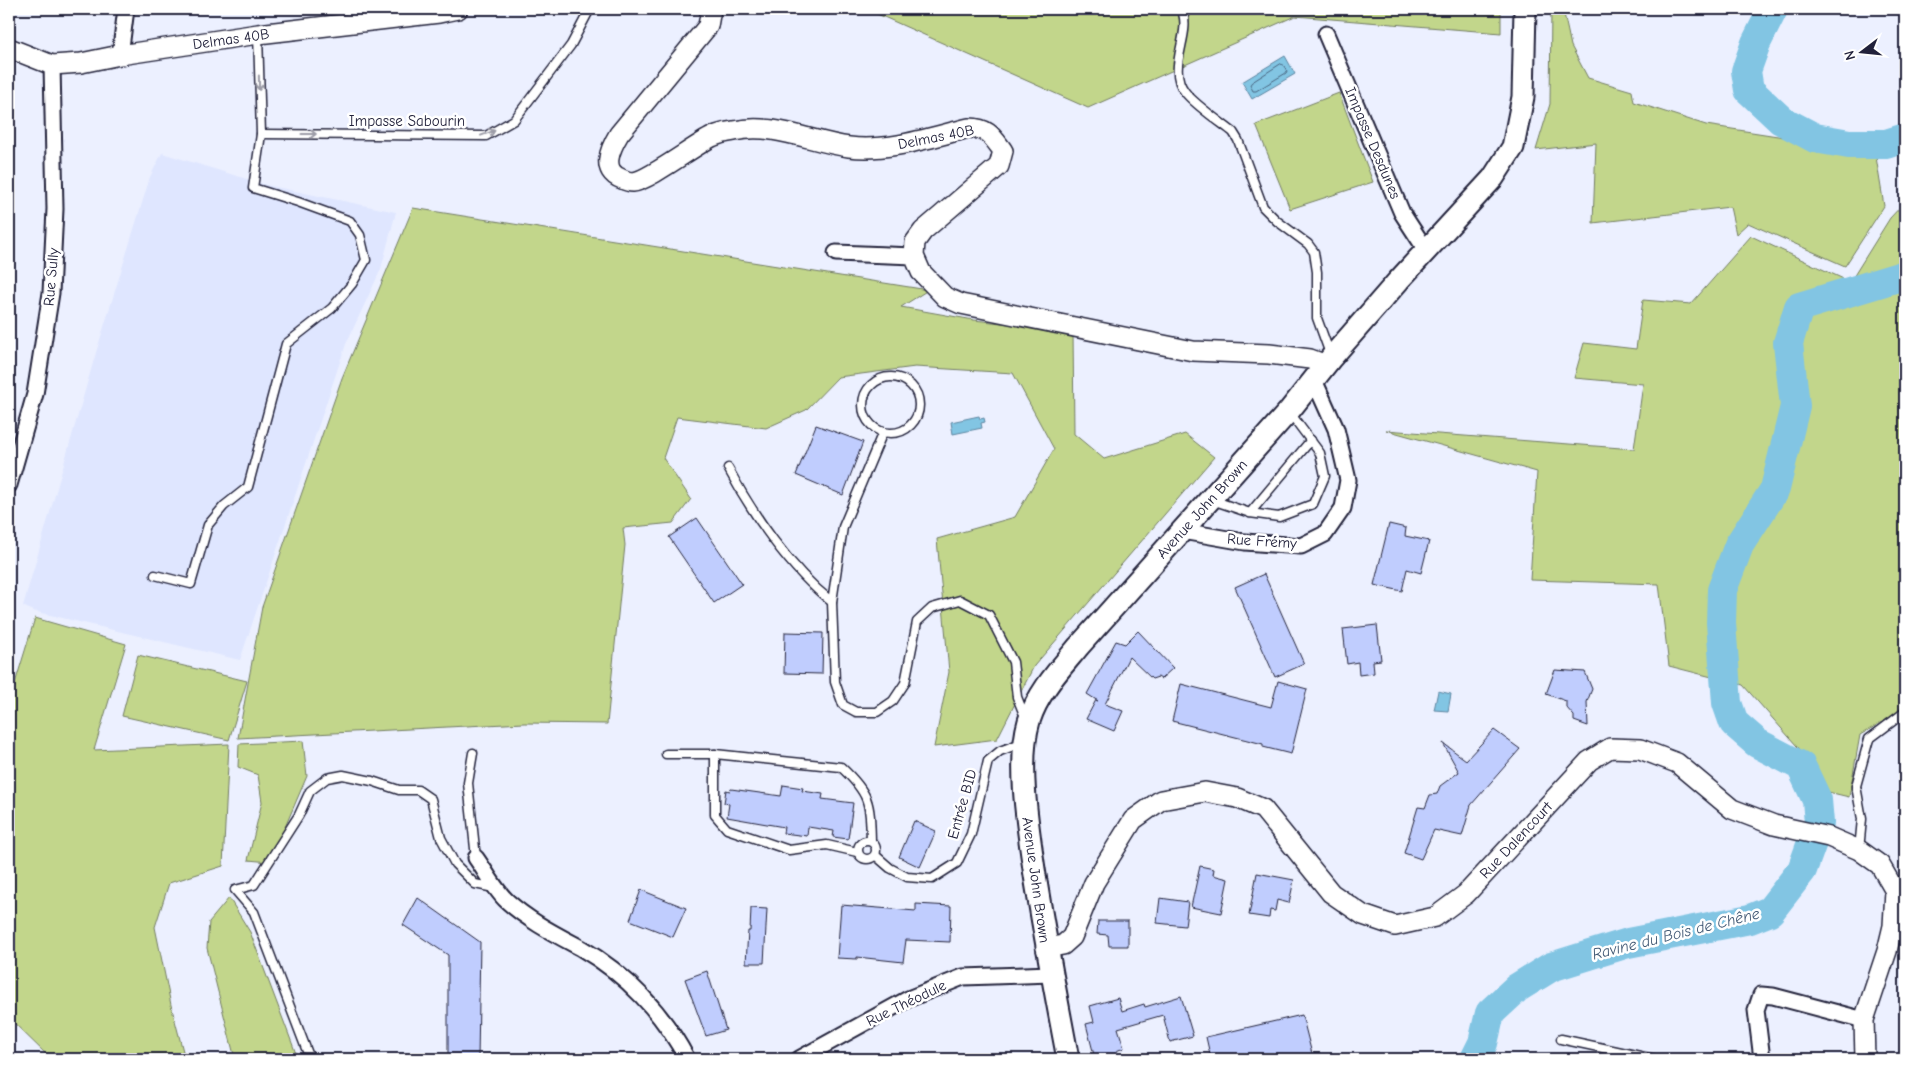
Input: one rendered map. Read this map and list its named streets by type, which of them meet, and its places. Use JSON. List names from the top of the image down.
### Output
{
  "streets": {
    "main road": ["Avenue John Brown"],
    "street": [
      "Delmas 40B",
      "Impasse Desdunes",
      "Rue Sully",
      "Rue Frémy",
      "Rue Dalencourt",
      "Rue Théodule"
    ],
    "lane": ["Impasse Sabourin", "Entrée BID"]
  },
  "crossings": [
    ["Delmas 40B", "Rue Sully"],
    ["Impasse Desdunes", "Avenue John Brown"],
    ["Avenue John Brown", "Rue Frémy"],
    ["Avenue John Brown", "Entrée BID"],
    ["Avenue John Brown", "Rue Dalencourt"],
    ["Avenue John Brown", "Rue Théodule"]
  ],
  "one_way": ["Impasse Sabourin"],
  "water": ["Ravine du Bois de Chêne"],
  "north": "left"
}
